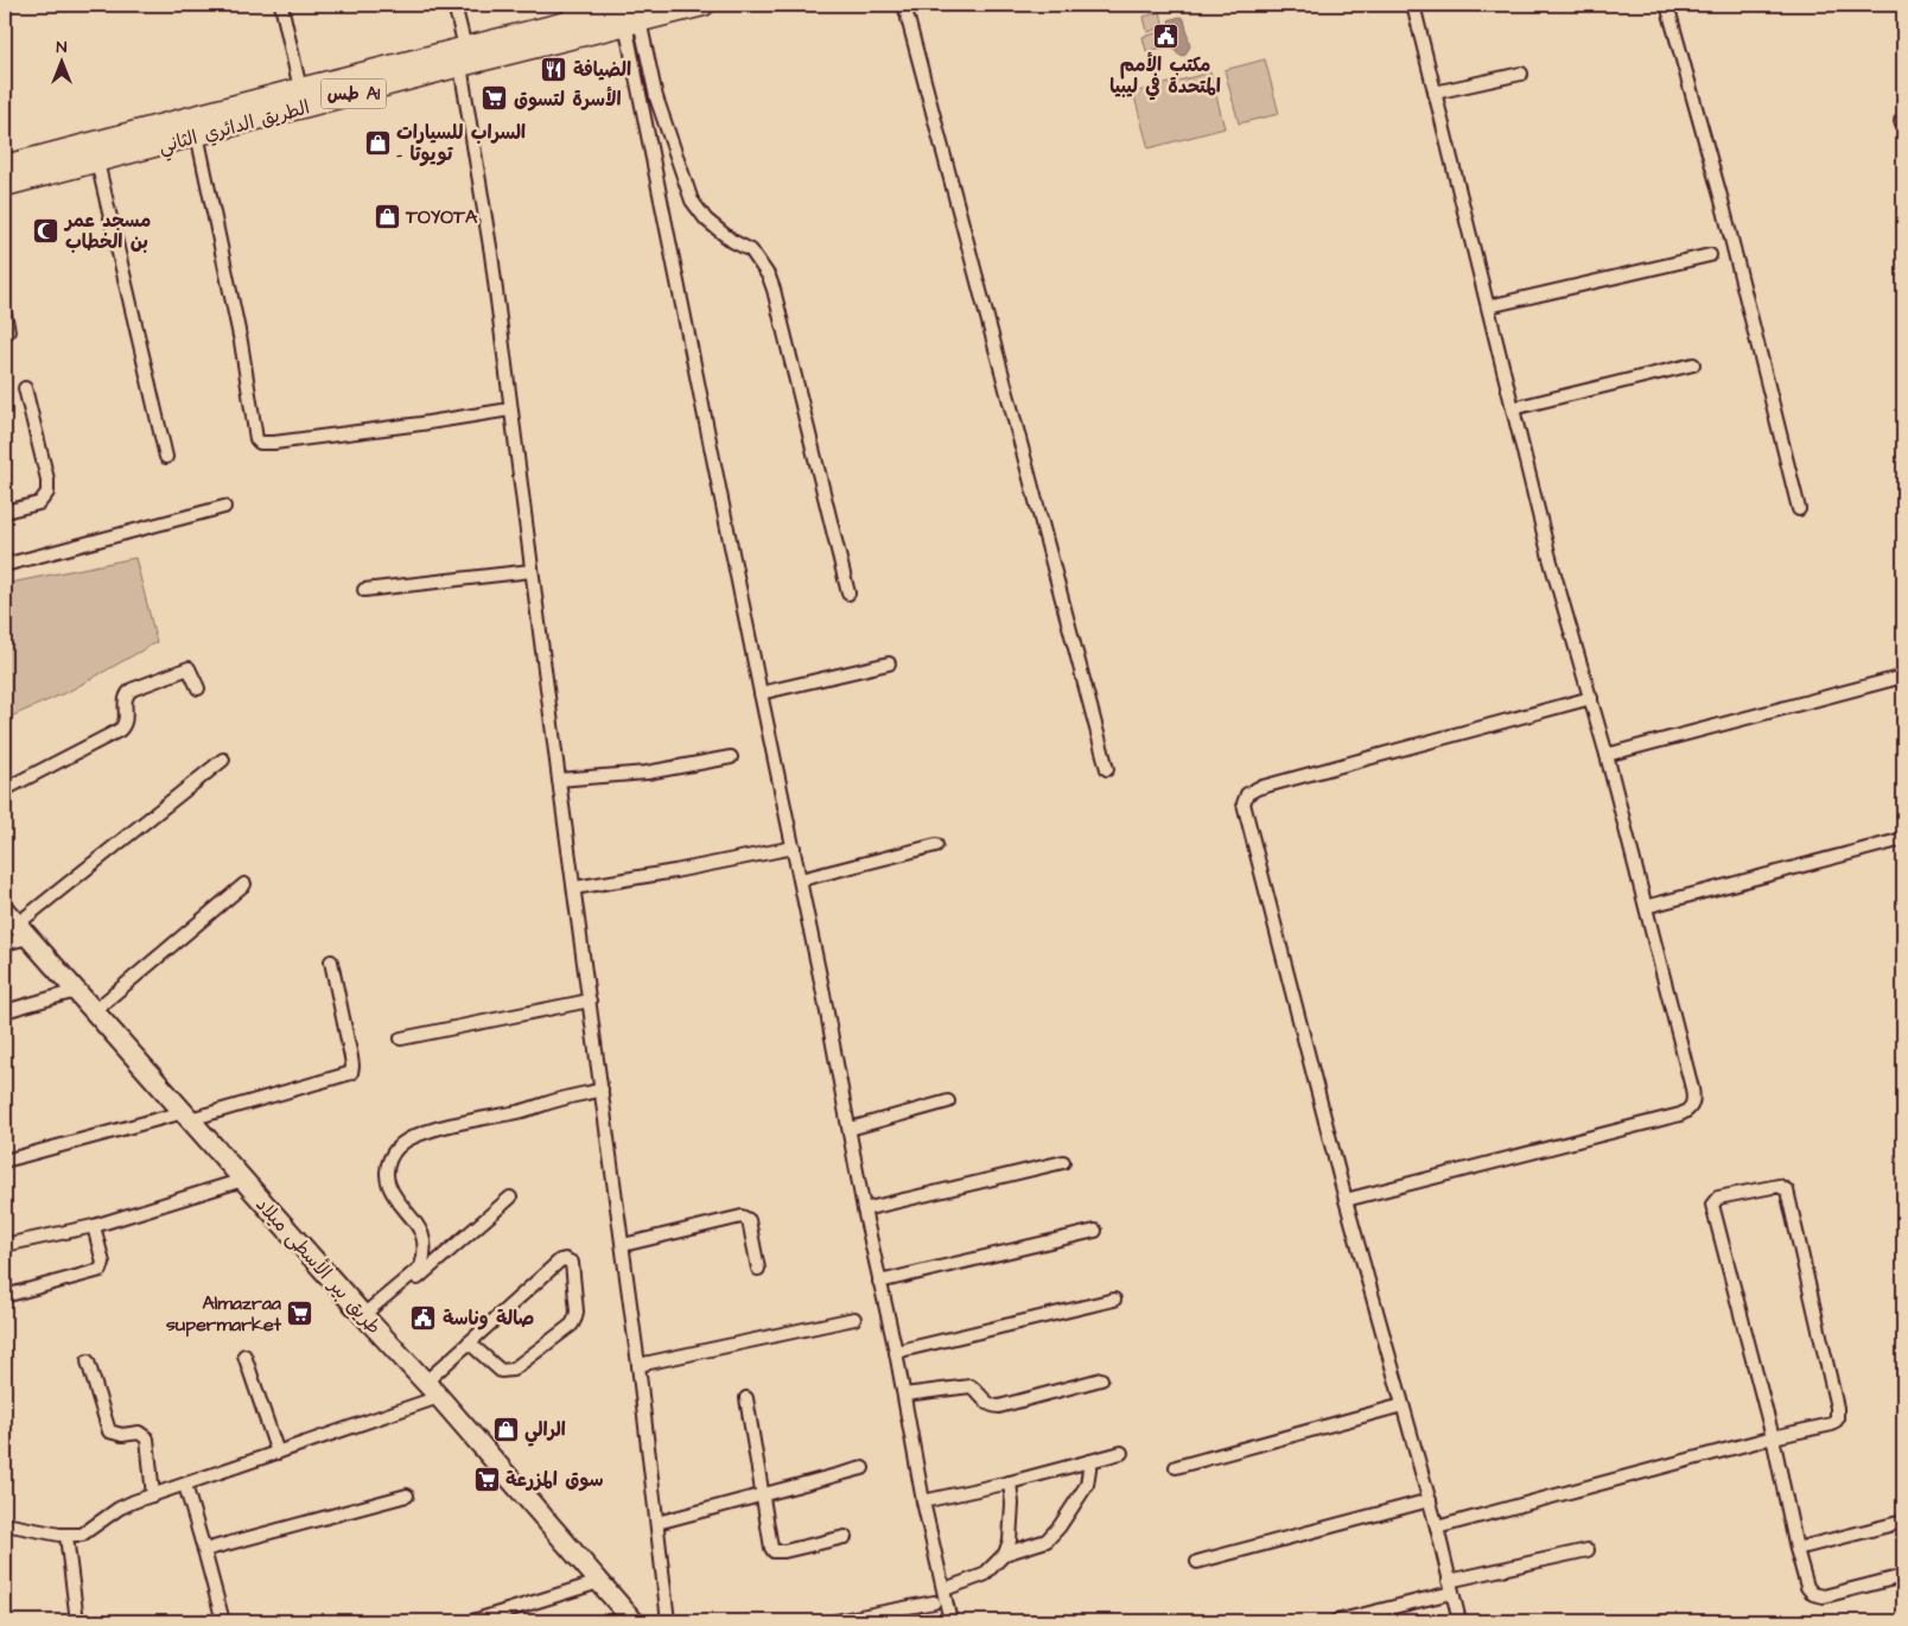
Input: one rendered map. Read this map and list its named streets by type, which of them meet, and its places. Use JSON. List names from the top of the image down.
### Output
{
  "streets": {
    "highway": ["طس A1", "الطريق الدائري الثاني"],
    "main road": ["طريق بير الأسطى ميلاد"]
  },
  "places": {
    "public building": ["مكتب الأمم المتحدة في ليبيا", "صالة وناسة"],
    "restaurant": ["الضيافة"],
    "supermarket": ["الأسرة لتسوق", "Almazraa supermarket", "سوق المزرعة"],
    "shop": ["السراب للسيارات - تويوتا", "TOYOTA", "الرالي"],
    "mosque": ["مسجد عمر بن الخطاب"]
  },
  "north": "top"
}
